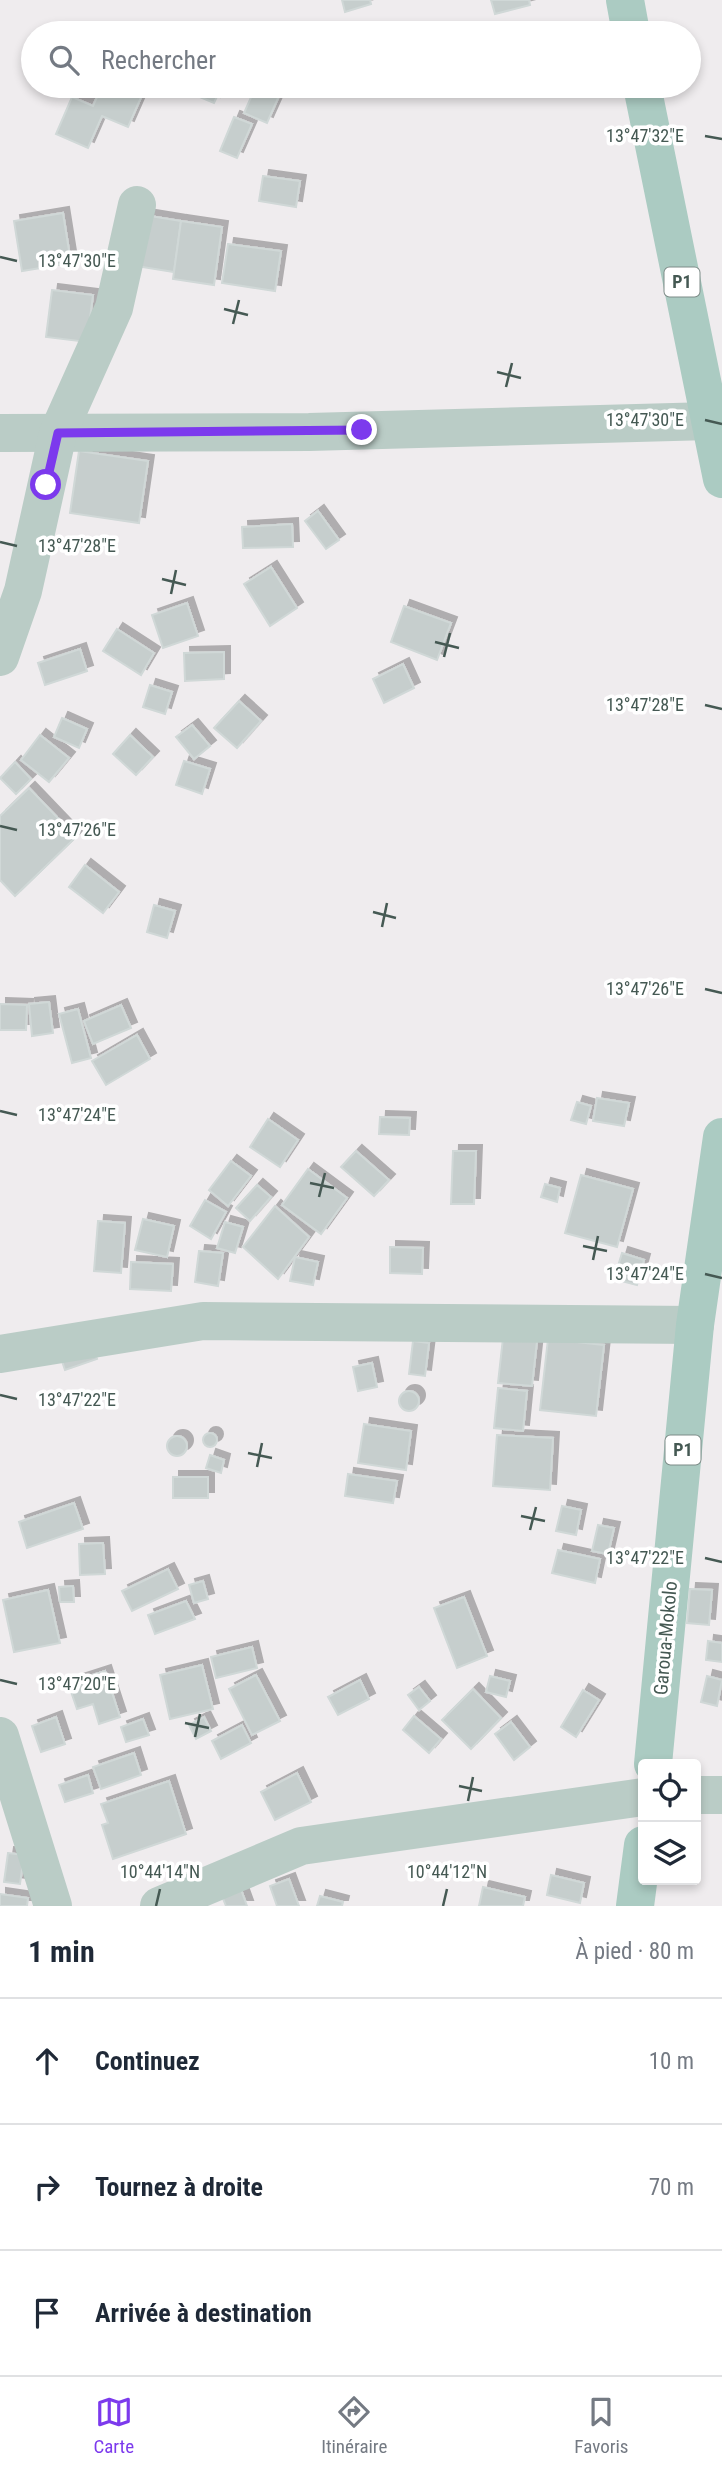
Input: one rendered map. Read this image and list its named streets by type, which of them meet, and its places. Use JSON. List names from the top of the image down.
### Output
{
  "streets": {
    "main road": ["P1", "Garoua-Mokolo"]
  },
  "page": {
    "search": "Rechercher",
    "heading": ["1 min", "À pied · 80 m"],
    "list": [
      ["Continuez", "10 m"],
      ["Tournez à droite", "70 m"],
      "Arrivée à destination"
    ],
    "nav": ["Carte", "Itinéraire", "Favoris"]
  },
  "coordinates": [
    "13°47'32\"E",
    "13°47'30\"E",
    "13°47'28\"E",
    "13°47'26\"E",
    "13°47'24\"E",
    "13°47'22\"E",
    "13°47'20\"E",
    "10°44'14\"N",
    "10°44'12\"N"
  ]
}
